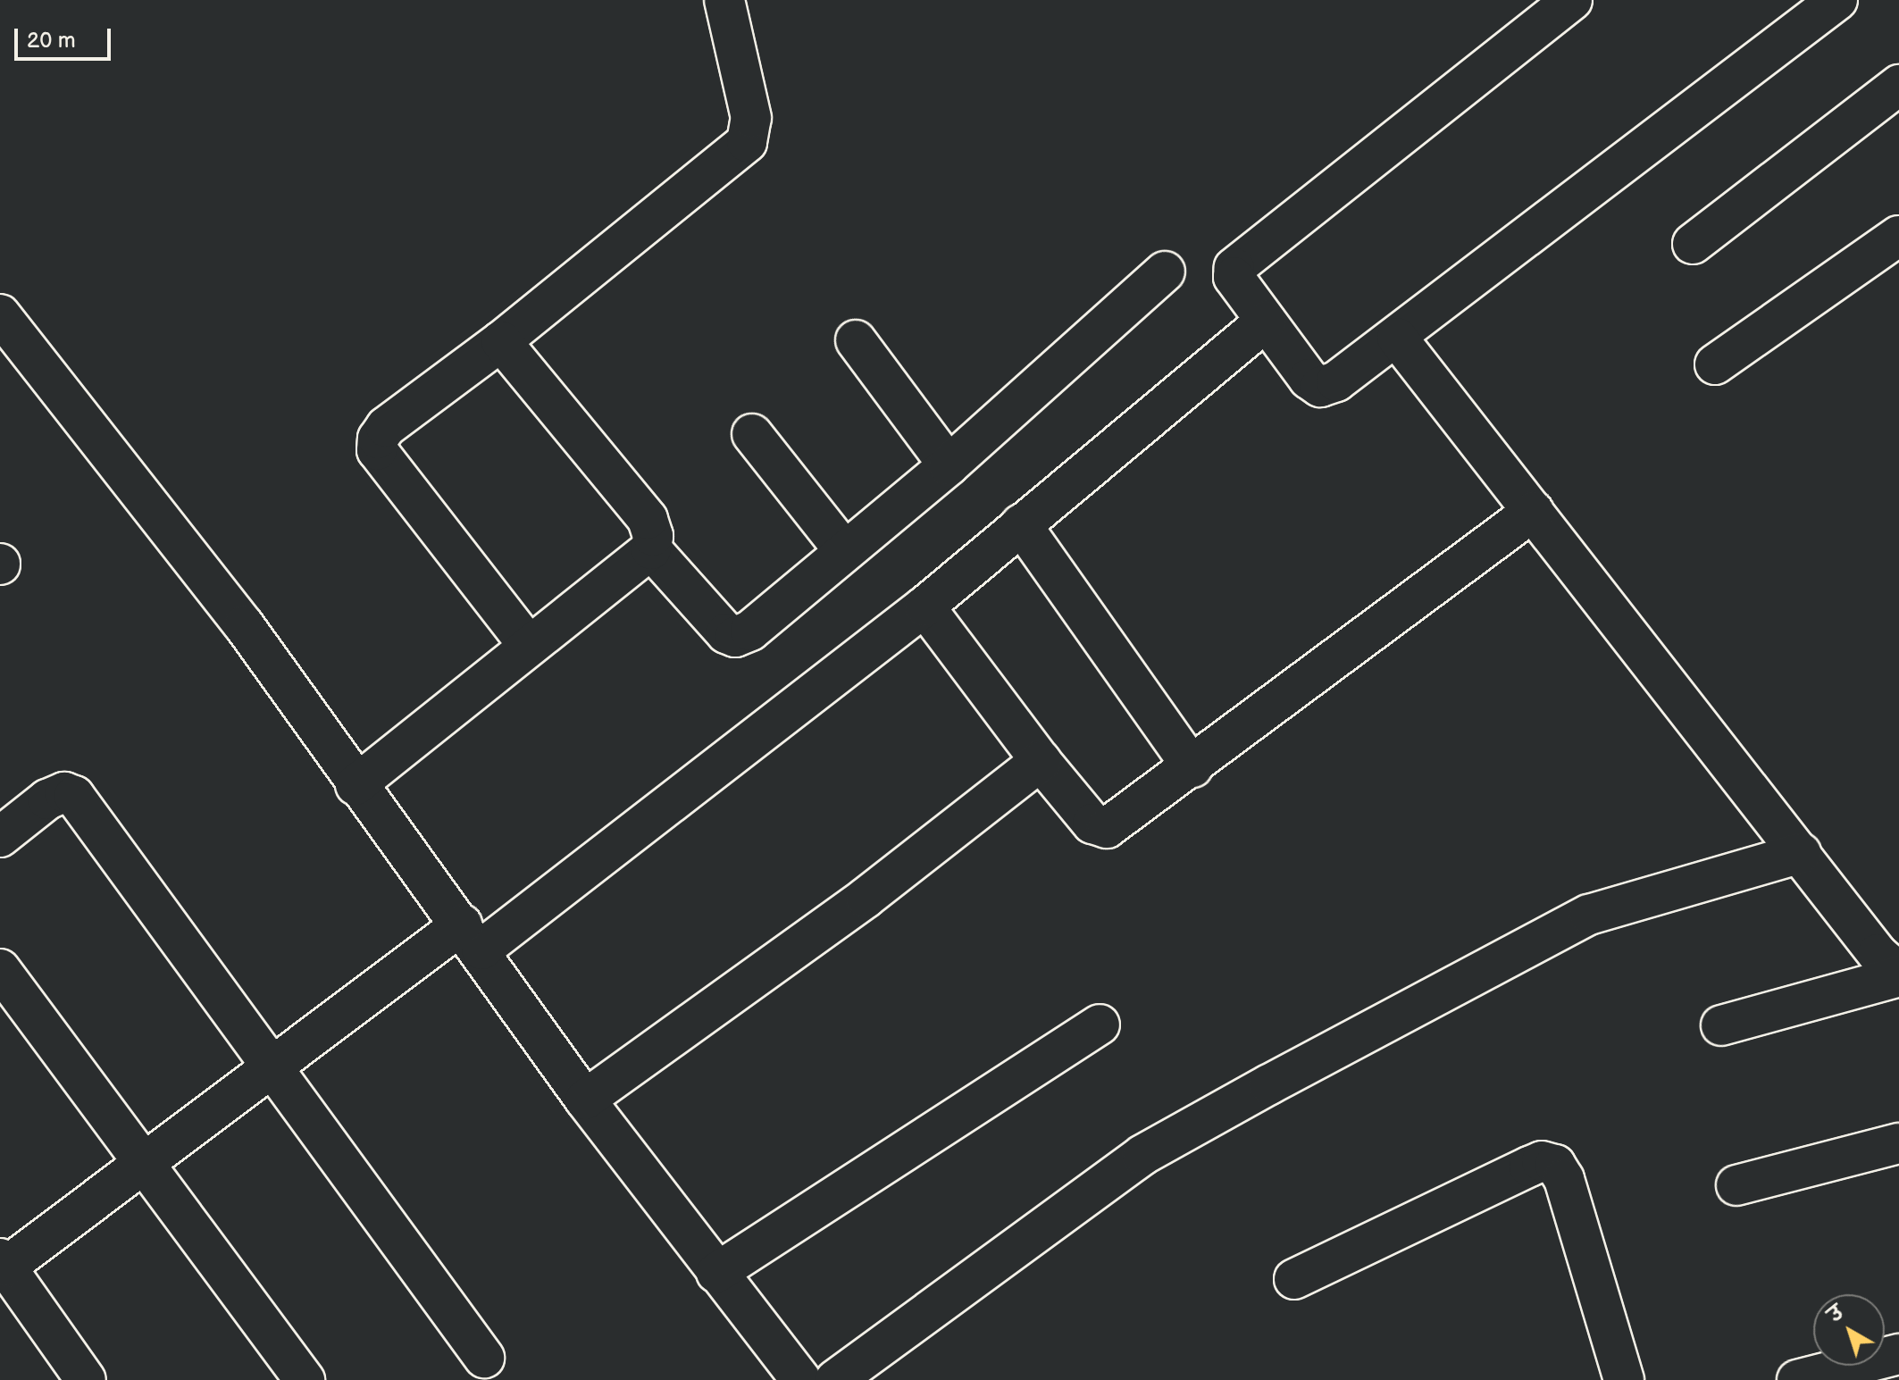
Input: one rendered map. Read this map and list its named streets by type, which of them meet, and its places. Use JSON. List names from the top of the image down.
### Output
{
  "scale_bar": "20 m",
  "north": "top left"
}
